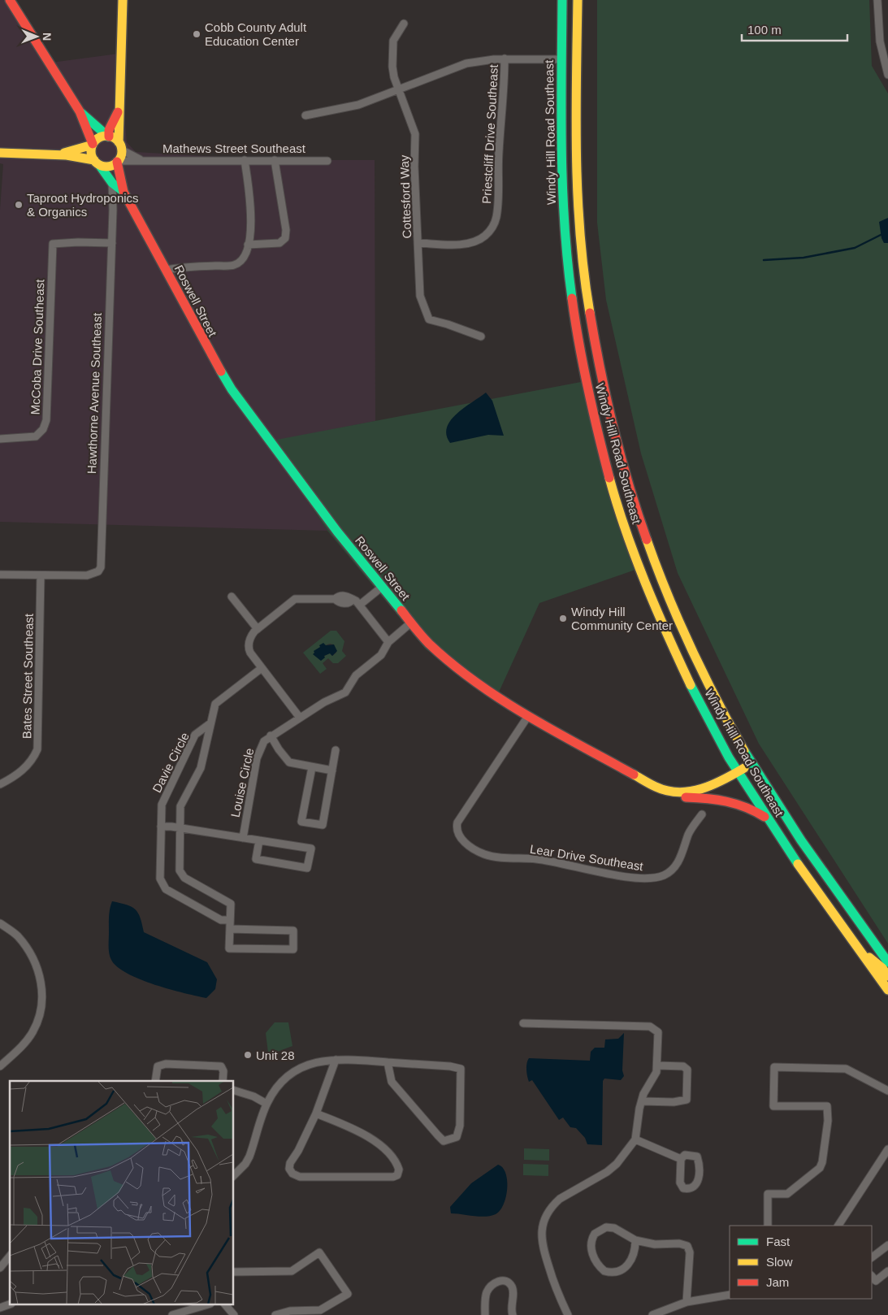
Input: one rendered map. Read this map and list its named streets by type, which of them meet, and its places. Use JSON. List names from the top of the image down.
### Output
{
  "streets": {
    "main road": ["Windy Hill Road Southeast", "Roswell Street"],
    "street": [
      "Priestcliff Drive Southeast",
      "Mathews Street Southeast",
      "Cottesford Way",
      "McCoba Drive Southeast",
      "Hawthorne Avenue Southeast",
      "Bates Street Southeast",
      "Davie Circle",
      "Louise Circle",
      "Lear Drive Southeast"
    ]
  },
  "crossings": [
    ["Windy Hill Road Southeast", "Roswell Street"],
    ["Priestcliff Drive Southeast", "Cottesford Way"],
    ["Mathews Street Southeast", "Roswell Street"],
    ["Roswell Street", "Hawthorne Avenue Southeast"],
    ["Roswell Street", "Lear Drive Southeast"],
    ["McCoba Drive Southeast", "Hawthorne Avenue Southeast"],
    ["Hawthorne Avenue Southeast", "Bates Street Southeast"]
  ],
  "places": [
    "Cobb County Adult Education Center",
    "Taproot Hydroponics & Organics",
    "Windy Hill Community Center",
    "Unit 28"
  ],
  "legend": ["Fast", "Slow", "Jam"],
  "scale_bar": "100 m",
  "north": "right"
}
